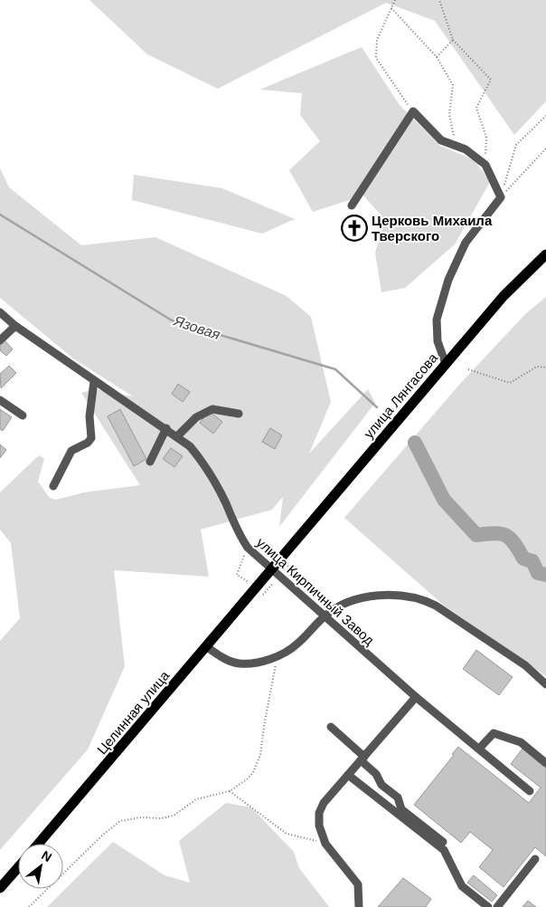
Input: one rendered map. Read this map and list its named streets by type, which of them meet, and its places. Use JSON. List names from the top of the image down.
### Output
{
  "streets": {
    "main road": ["улица Лянгасова", "Целинная улица"],
    "street": ["улица Кирпичный Завод"]
  },
  "crossings": [
    ["улица Лянгасова", "Целинная улица"]
  ],
  "water": ["Язовая"],
  "places": {
    "church": ["Церковь Михаила Тверского"]
  },
  "north": "top right"
}
